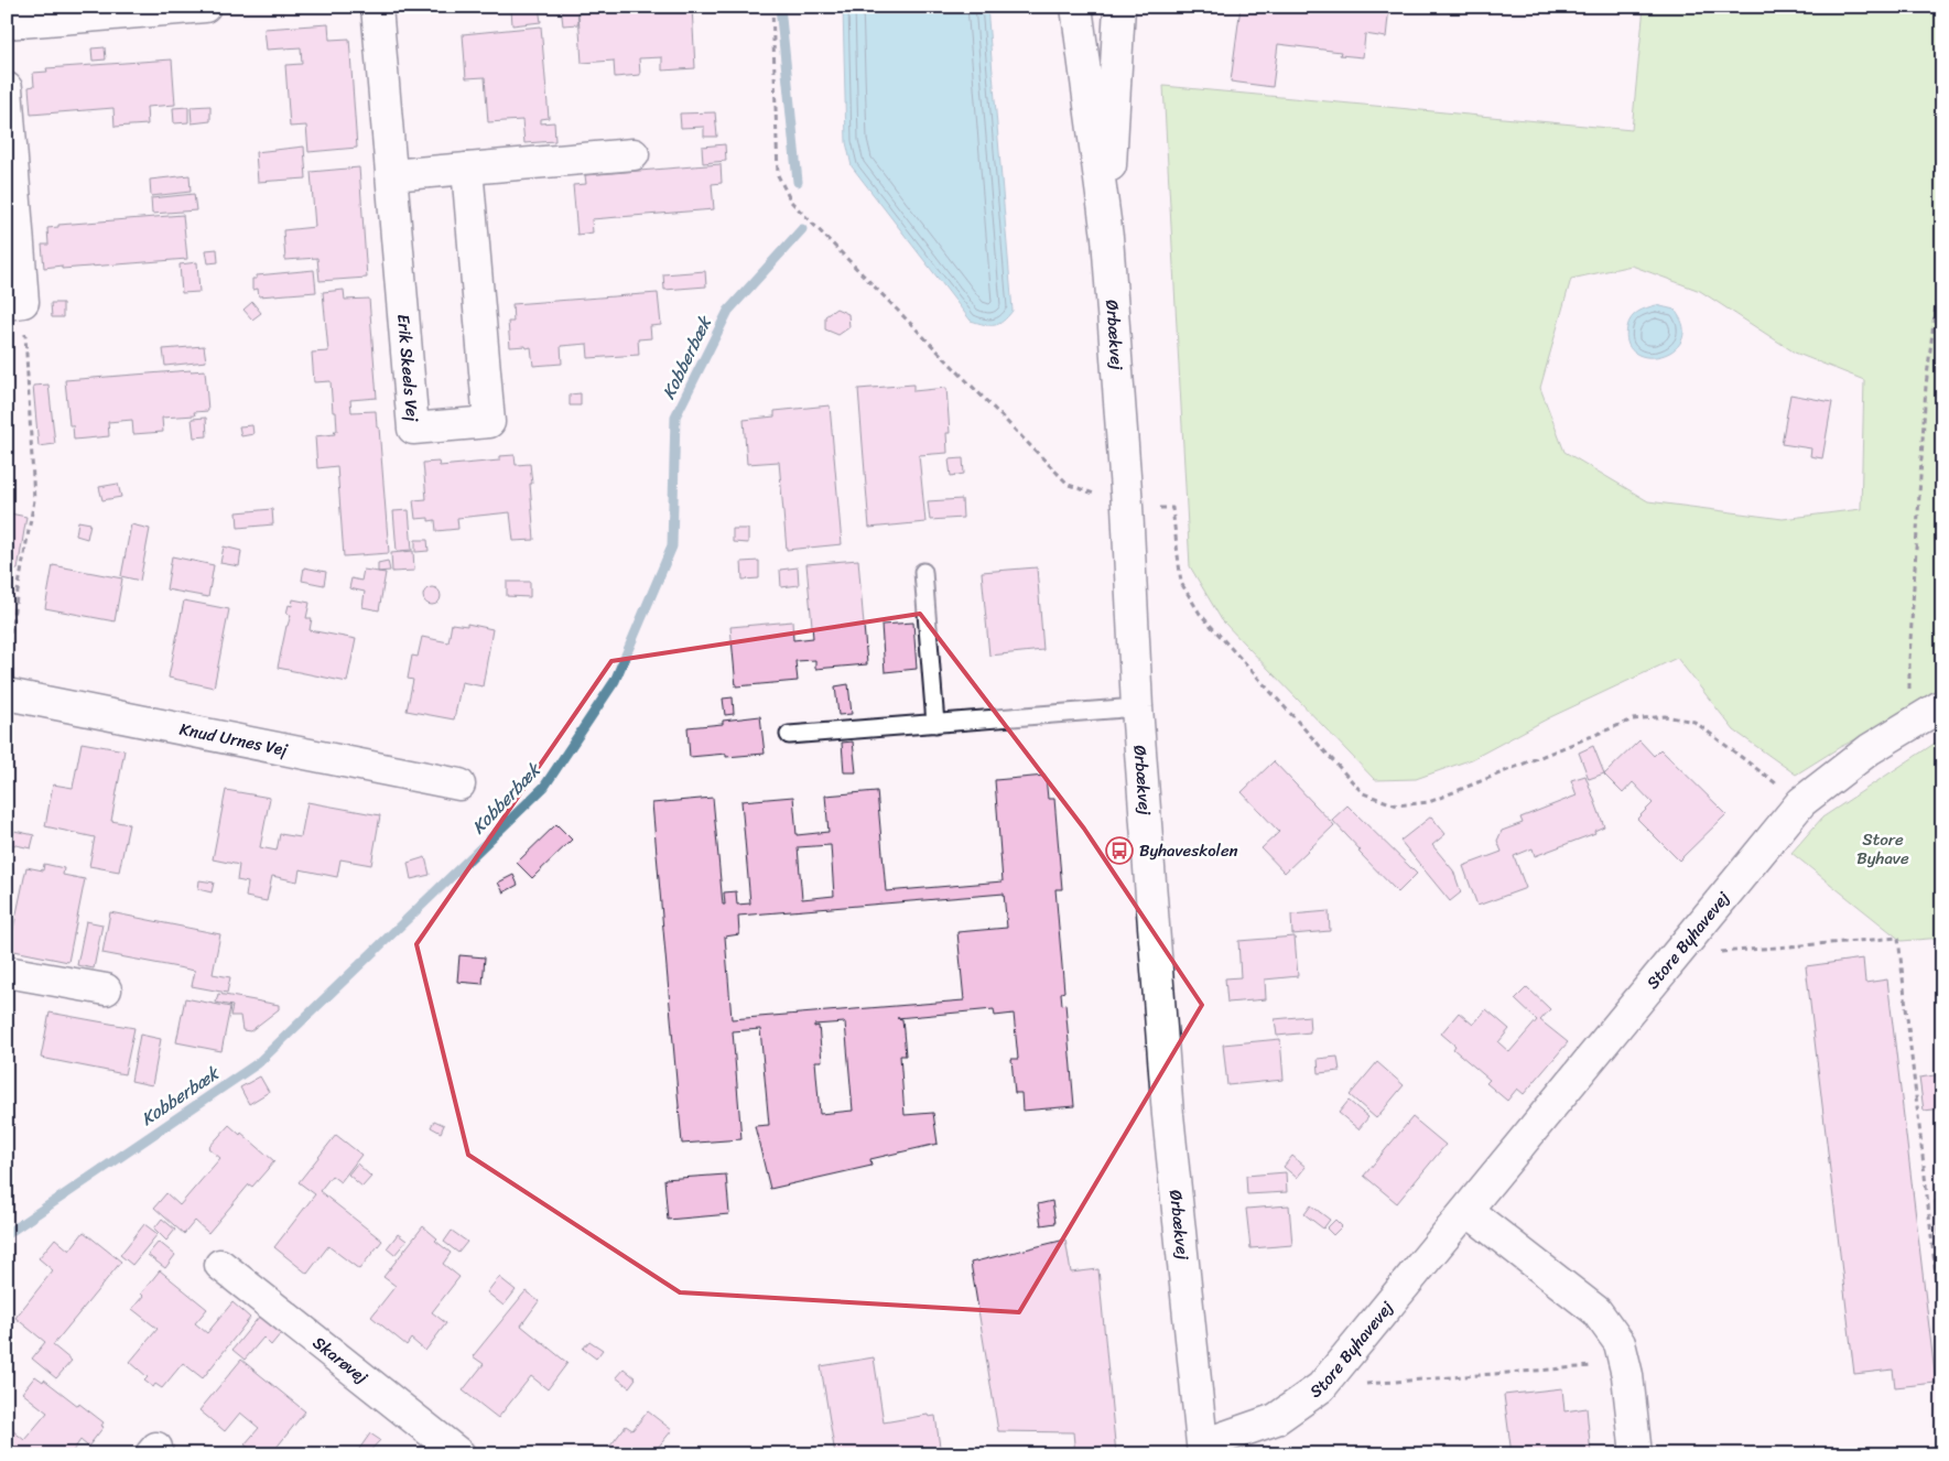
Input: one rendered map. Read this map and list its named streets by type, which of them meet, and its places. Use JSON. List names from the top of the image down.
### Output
{
  "streets": {
    "street": [
      "Ørbækvej",
      "Erik Skeels Vej",
      "Knud Urnes Vej",
      "Store Byhavevej",
      "Skarøvej"
    ]
  },
  "crossings": [
    ["Ørbækvej", "Store Byhavevej"]
  ],
  "water": ["Kobberbæk"],
  "parks": ["Store Byhave"],
  "places": {
    "bus stop": ["Byhaveskolen"]
  }
}
